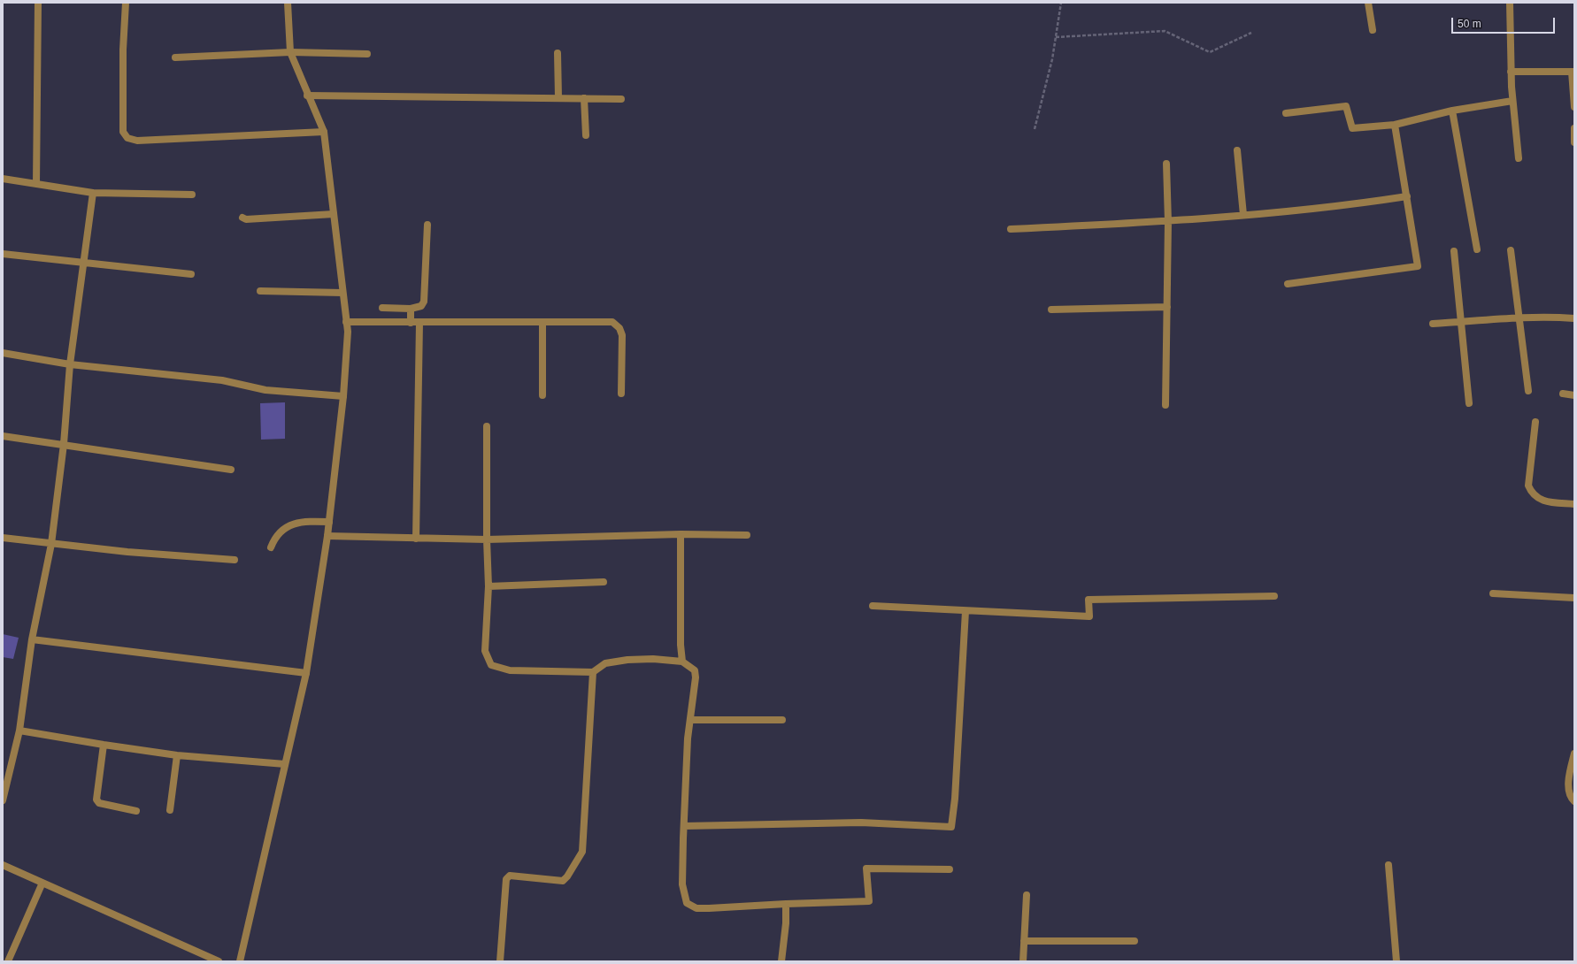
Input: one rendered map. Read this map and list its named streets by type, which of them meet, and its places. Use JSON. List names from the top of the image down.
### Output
{
  "scale_bar": "50 m"
}
